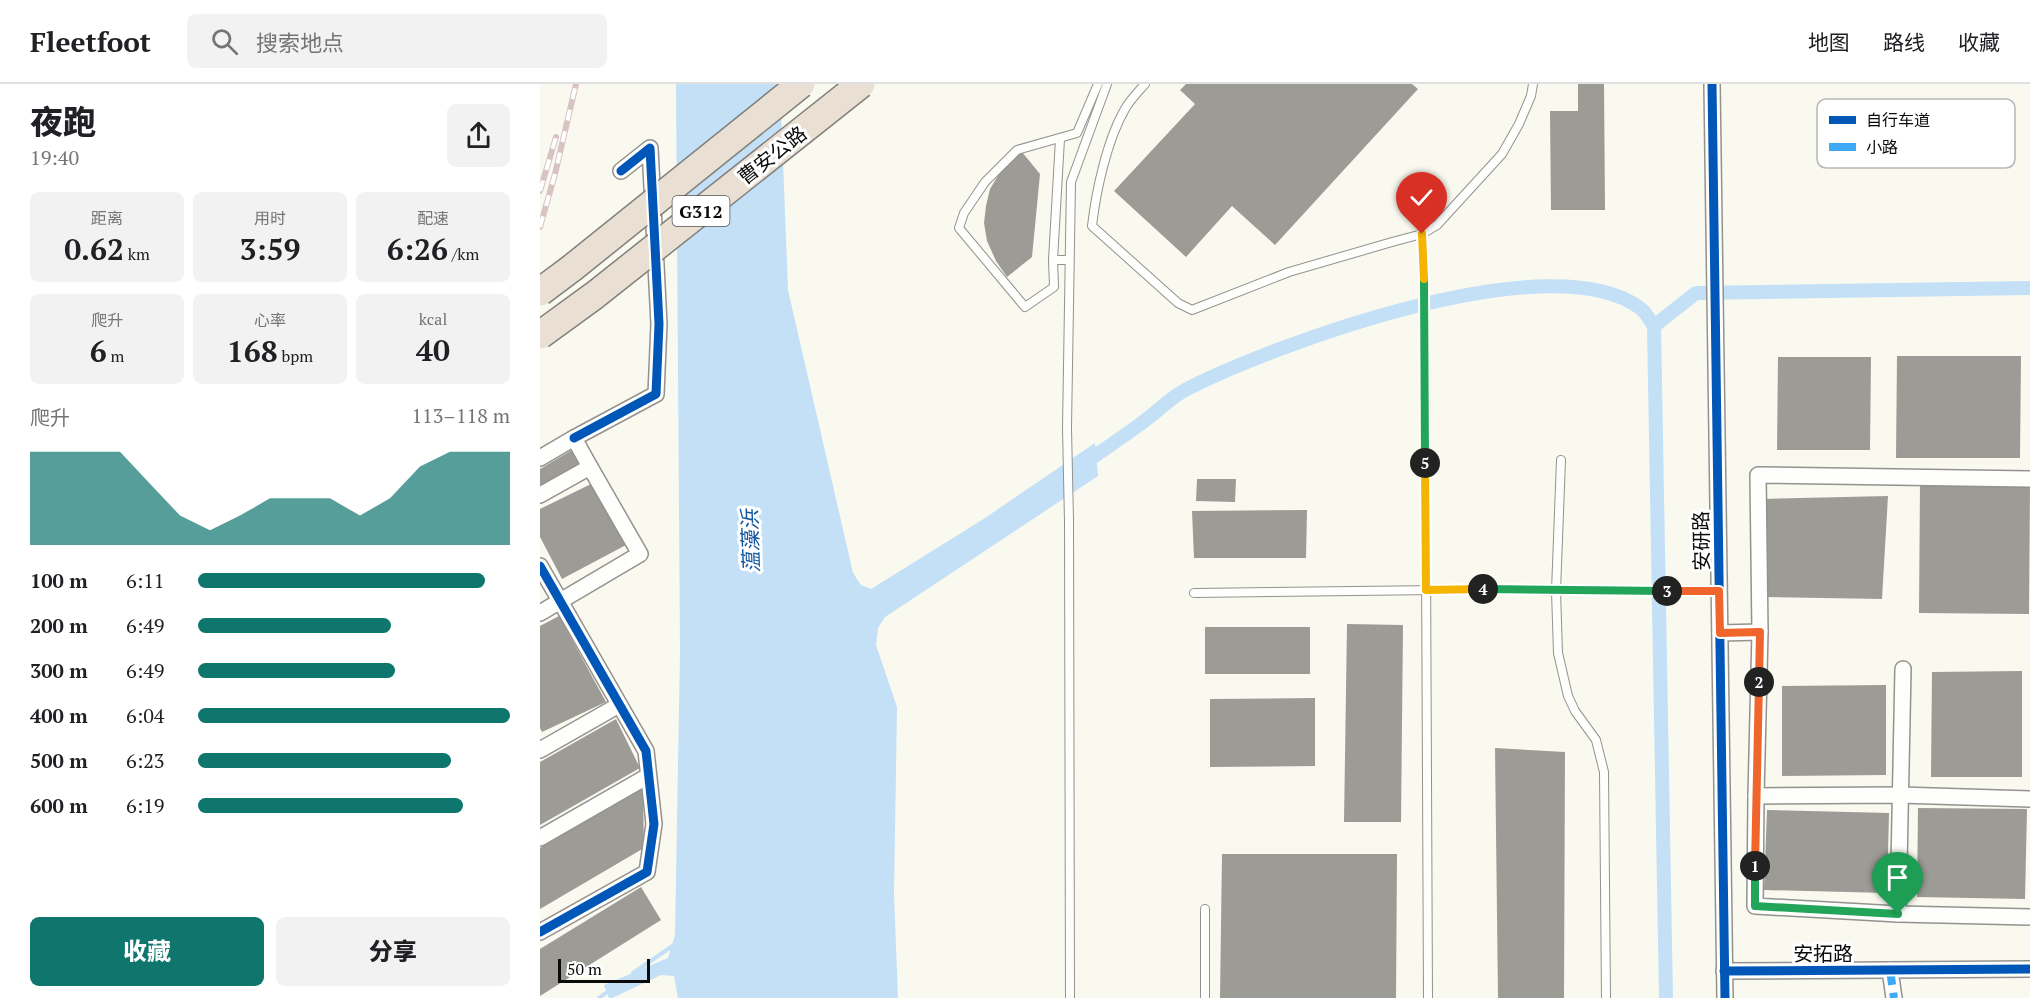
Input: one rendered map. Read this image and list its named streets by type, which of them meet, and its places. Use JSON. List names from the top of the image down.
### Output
{
  "streets": {
    "highway": ["曹安公路", "G312"],
    "street": ["安研路", "安拓路"]
  },
  "crossings": [
    ["安研路", "安拓路"]
  ],
  "water": ["蕰藻浜"],
  "legend": ["自行车道", "小路"],
  "scale_bar": "50 m",
  "page": {
    "header": "Fleetfoot",
    "search": "搜索地点",
    "nav": ["地图", "路线", "收藏"],
    "heading": ["夜跑", "19:40"],
    "stats": [
      ["距离", "0.62 km"],
      ["用时", "3:59"],
      ["配速", "6:26 /km"],
      ["爬升", "6 m"],
      ["心率", "168 bpm"],
      ["kcal", "40"]
    ],
    "chart": ["爬升", "113–118 m"],
    "pins": [
      "5",
      "4",
      "3",
      "2",
      "1"
    ],
    "list": [
      {
        "name": "100 m",
        "note": "6:11"
      },
      {
        "name": "200 m",
        "note": "6:49"
      },
      {
        "name": "300 m",
        "note": "6:49"
      },
      {
        "name": "400 m",
        "note": "6:04"
      },
      {
        "name": "500 m",
        "note": "6:23"
      },
      {
        "name": "600 m",
        "note": "6:19"
      }
    ],
    "buttons": ["收藏", "分享"],
    "scale": "50 m"
  }
}
